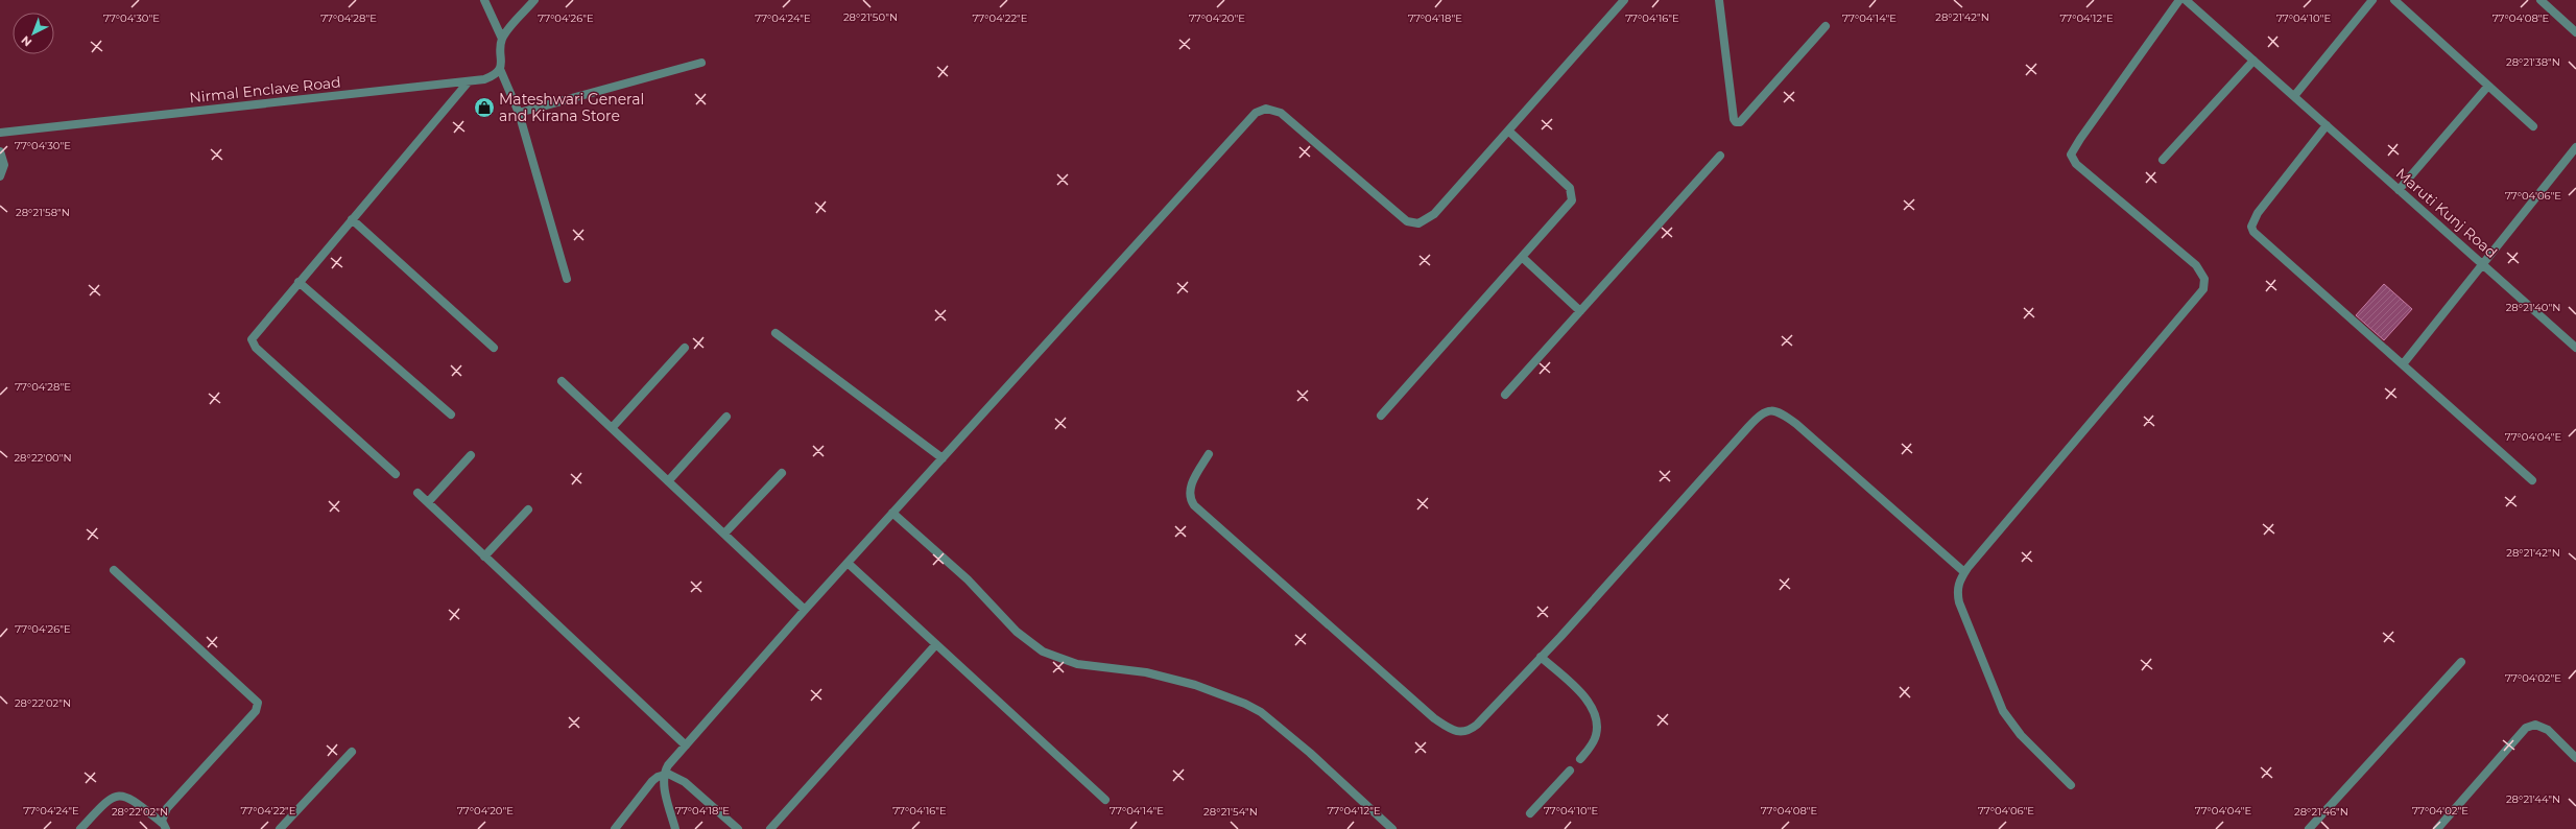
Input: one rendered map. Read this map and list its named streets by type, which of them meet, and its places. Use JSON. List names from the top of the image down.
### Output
{
  "streets": {
    "street": ["Nirmal Enclave Road", "Maruti Kunj Road"]
  },
  "places": {
    "shop": ["Mateshwari General and Kirana Store"]
  },
  "north": "bottom left",
  "coordinates": [
    "28°21'50\"N",
    "28°21'42\"N",
    "77°04'30\"E",
    "77°04'28\"E",
    "77°04'26\"E",
    "77°04'24\"E",
    "77°04'22\"E",
    "77°04'18\"E",
    "77°04'16\"E",
    "77°04'14\"E",
    "77°04'12\"E",
    "77°04'10\"E",
    "77°04'20\"E",
    "77°04'08\"E",
    "28°21'38\"N",
    "77°04'06\"E",
    "28°21'58\"N",
    "28°21'40\"N",
    "77°04'04\"E",
    "28°22'00\"N",
    "77°04'02\"E",
    "28°22'02\"N",
    "28°21'44\"N",
    "28°21'54\"N",
    "28°21'46\"N"
  ]
}
